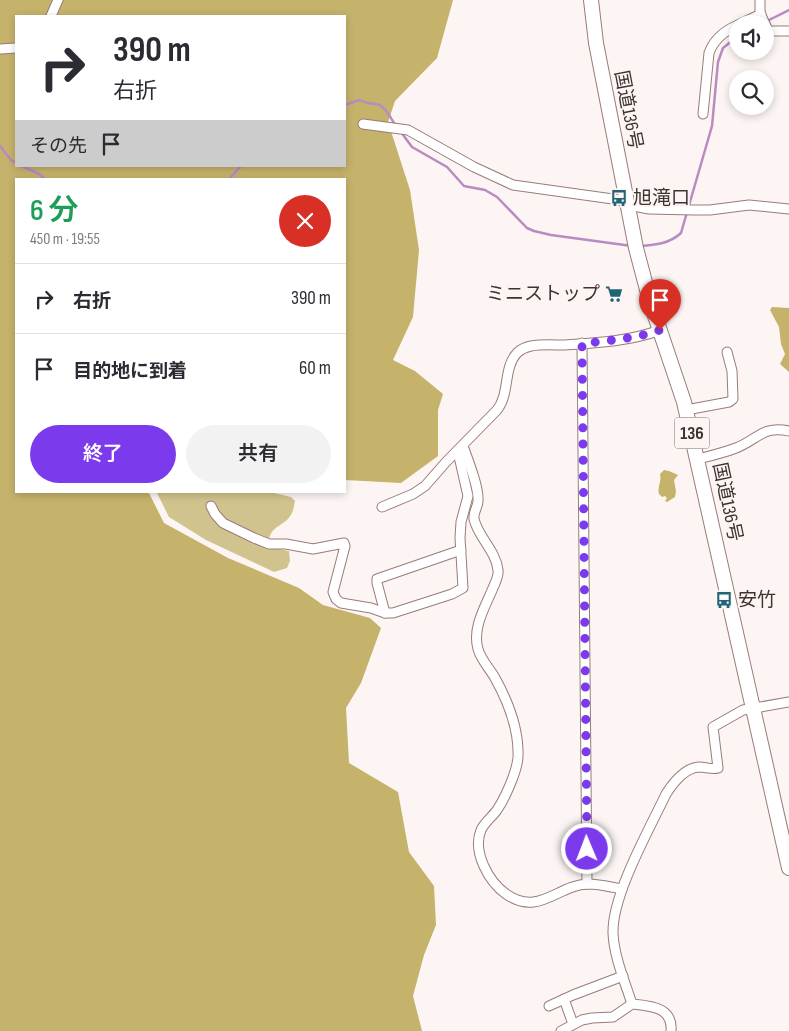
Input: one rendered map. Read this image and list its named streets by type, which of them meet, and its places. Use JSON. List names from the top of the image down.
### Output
{
  "streets": {
    "highway": ["国道136号", "136"]
  },
  "places": {
    "bus stop": ["旭滝口", "安竹"],
    "supermarket": ["ミニストップ"]
  },
  "page": {
    "turn": ["390 m", "右折"],
    "then": "その先",
    "heading": ["6 分", "450 m · 19:55"],
    "list": [
      {
        "name": "右折",
        "value": "390 m"
      },
      {
        "name": "目的地に到着",
        "value": "60 m"
      }
    ],
    "buttons": ["終了", "共有"]
  }
}
